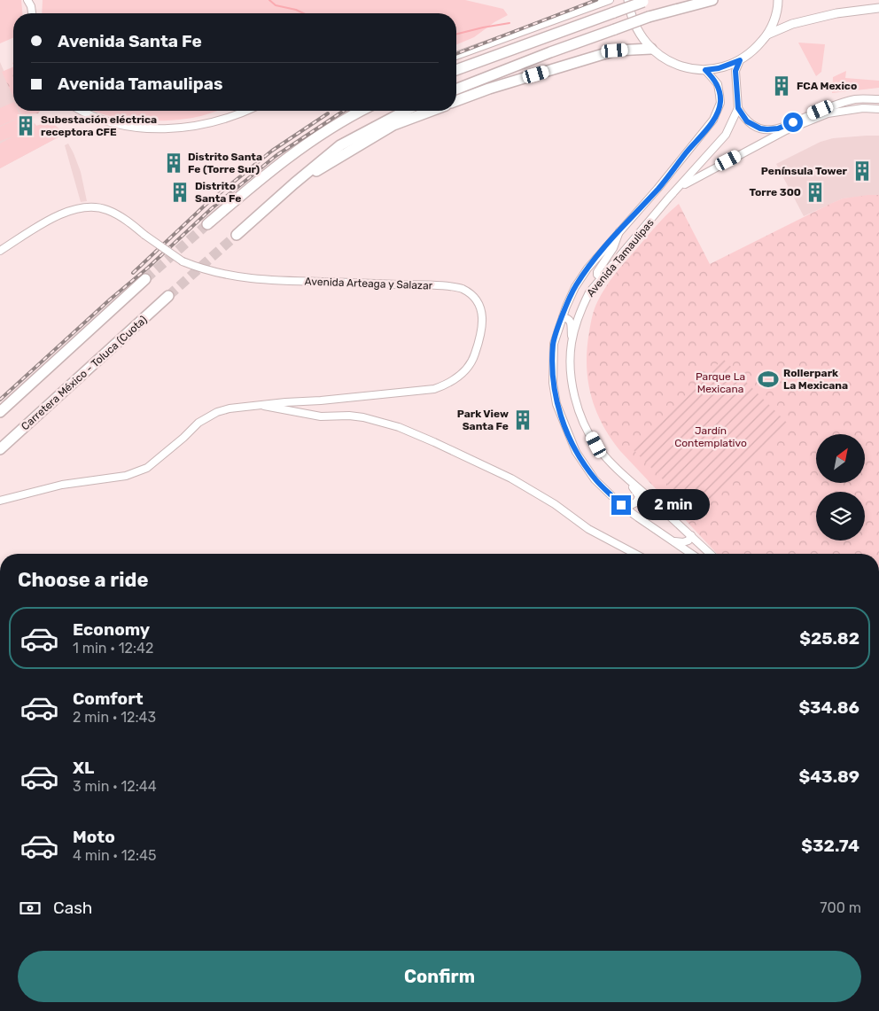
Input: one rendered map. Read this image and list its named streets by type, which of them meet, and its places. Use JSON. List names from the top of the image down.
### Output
{
  "streets": {
    "highway": ["Carretera México - Toluca (Cuota)"],
    "street": ["Avenida Tamaulipas", "Avenida Arteaga y Salazar"]
  },
  "parks": ["Parque La Mexicana", "Jardín Contemplativo"],
  "places": {
    "building": [
      "FCA Mexico",
      "Subestación eléctrica receptora CFE",
      "Distrito Santa Fe (Torre Sur)",
      "Península Tower",
      "Distrito Santa Fe",
      "Torre 300",
      "Park View Santa Fe"
    ],
    "sports": ["Rollerpark La Mexicana"]
  },
  "north": "top right",
  "page": {
    "banner": ["Avenida Santa Fe", "Avenida Tamaulipas"],
    "bubble": "2 min",
    "heading": "Choose a ride",
    "list": [
      {
        "name": "Economy",
        "note": "1 min · 12:42",
        "value": "$25.82"
      },
      {
        "name": "Comfort",
        "note": "2 min · 12:43",
        "value": "$34.86"
      },
      {
        "name": "XL",
        "note": "3 min · 12:44",
        "value": "$43.89"
      },
      {
        "name": "Moto",
        "note": "4 min · 12:45",
        "value": "$32.74"
      }
    ],
    "pay": ["Cash", "700 m"],
    "buttons": "Confirm"
  }
}
